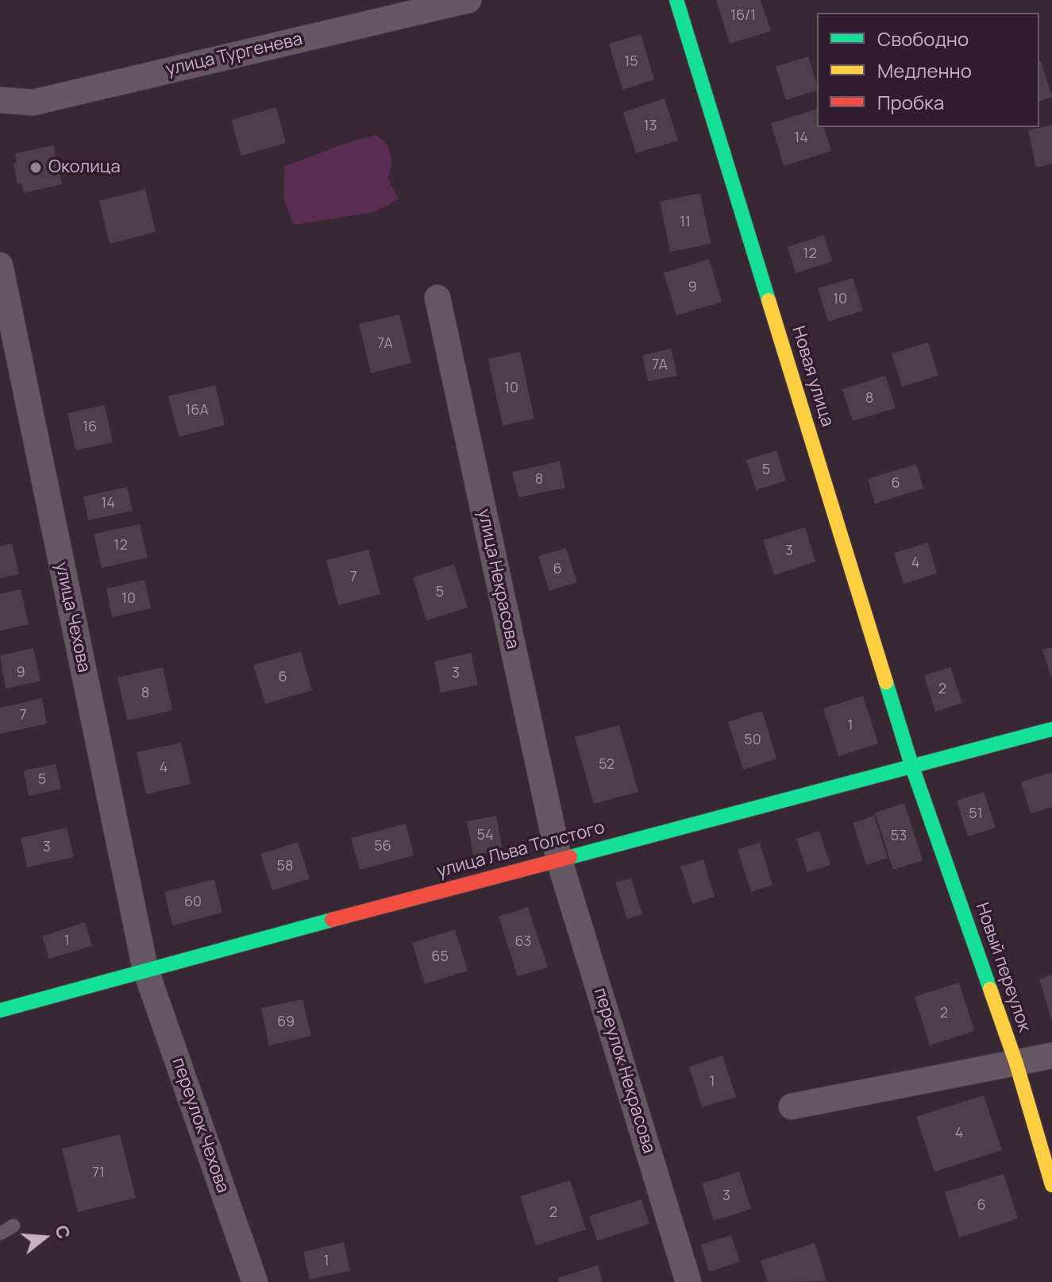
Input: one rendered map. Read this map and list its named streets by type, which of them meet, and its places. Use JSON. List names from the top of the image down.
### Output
{
  "streets": {
    "street": [
      "улица Тургенева",
      "Новая улица",
      "улица Некрасова",
      "улица Чехова",
      "улица Льва Толстого",
      "Новый переулок",
      "переулок Некрасова",
      "переулок Чехова"
    ]
  },
  "crossings": [
    ["Новая улица", "улица Льва Толстого"],
    ["Новая улица", "Новый переулок"],
    ["улица Некрасова", "улица Льва Толстого"],
    ["улица Некрасова", "переулок Некрасова"],
    ["улица Чехова", "улица Льва Толстого"],
    ["улица Чехова", "переулок Чехова"],
    ["улица Льва Толстого", "Новый переулок"],
    ["улица Льва Толстого", "переулок Некрасова"],
    ["улица Льва Толстого", "переулок Чехова"]
  ],
  "places": ["Околица"],
  "house_numbers": [
    "16/1",
    "15",
    "13",
    "14",
    "11",
    "12",
    "9",
    "10",
    "7А",
    "7А",
    "10",
    "8",
    "16А",
    "16",
    "5",
    "8",
    "6",
    "14",
    "12",
    "3",
    "4",
    "6",
    "7",
    "5",
    "10",
    "9",
    "3",
    "6",
    "2",
    "8",
    "7",
    "1",
    "50",
    "52",
    "4",
    "5",
    "51",
    "54",
    "53",
    "56",
    "3",
    "58",
    "60",
    "1",
    "63",
    "65",
    "2",
    "69",
    "1",
    "4",
    "71",
    "3",
    "6",
    "2",
    "1"
  ],
  "legend": ["Свободно", "Медленно", "Пробка"],
  "north": "right"
}
